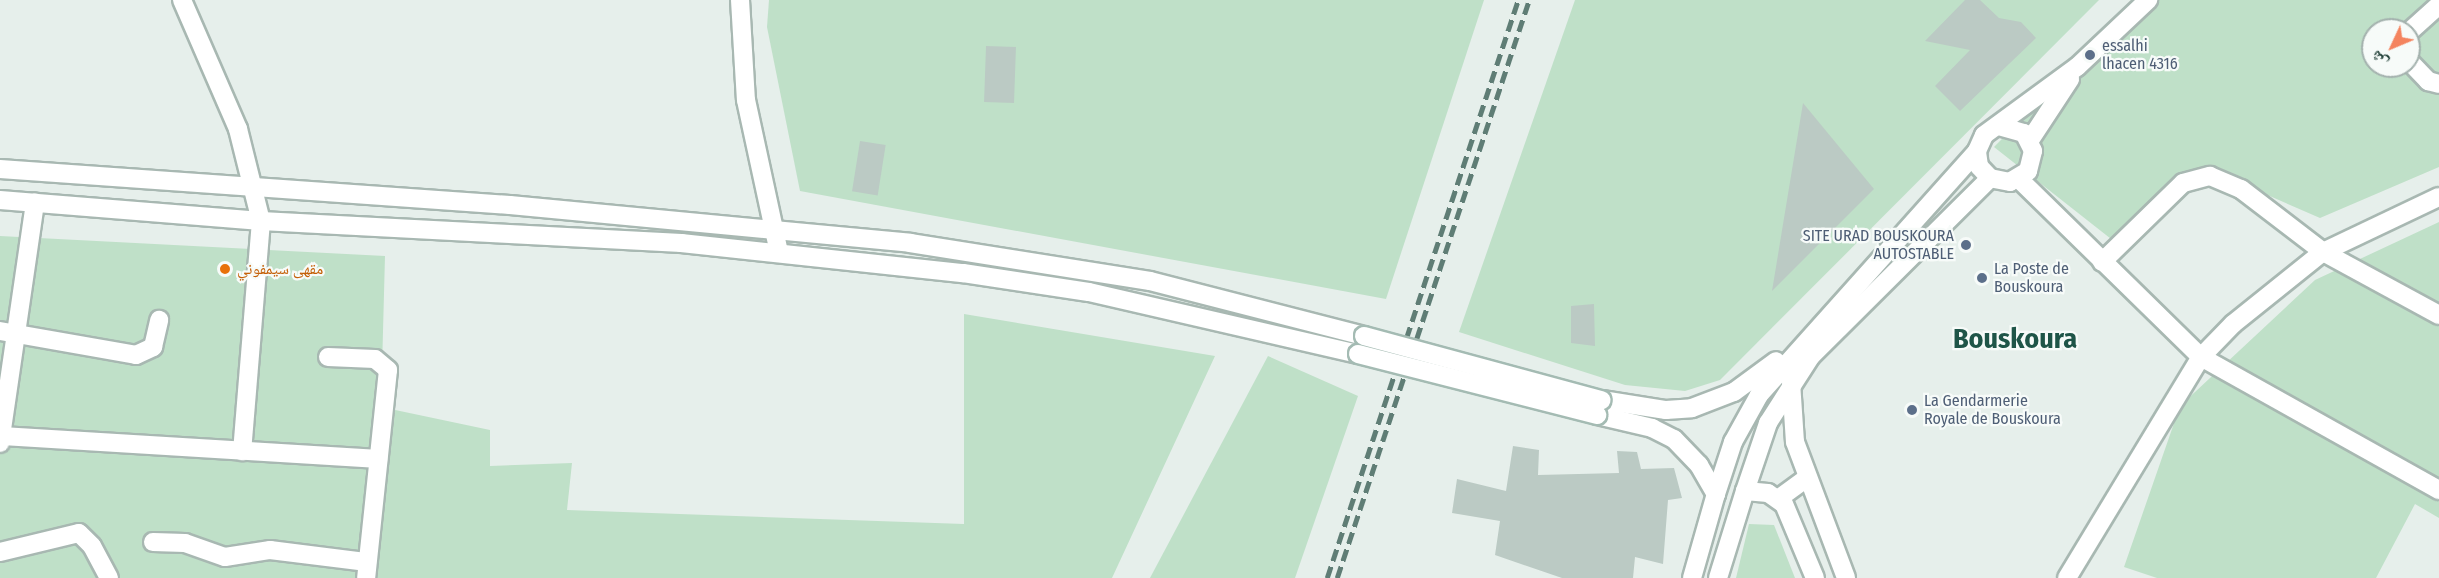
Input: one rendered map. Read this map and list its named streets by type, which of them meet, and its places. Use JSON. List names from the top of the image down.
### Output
{
  "districts": ["Bouskoura"],
  "places": [
    "essalhi lhacen 4316",
    "SITE URAD BOUSKOURA AUTOSTABLE",
    "مقهى سيمفوني",
    "La Poste de Bouskoura",
    "La Gendarmerie Royale de Bouskoura"
  ],
  "north": "bottom left"
}
